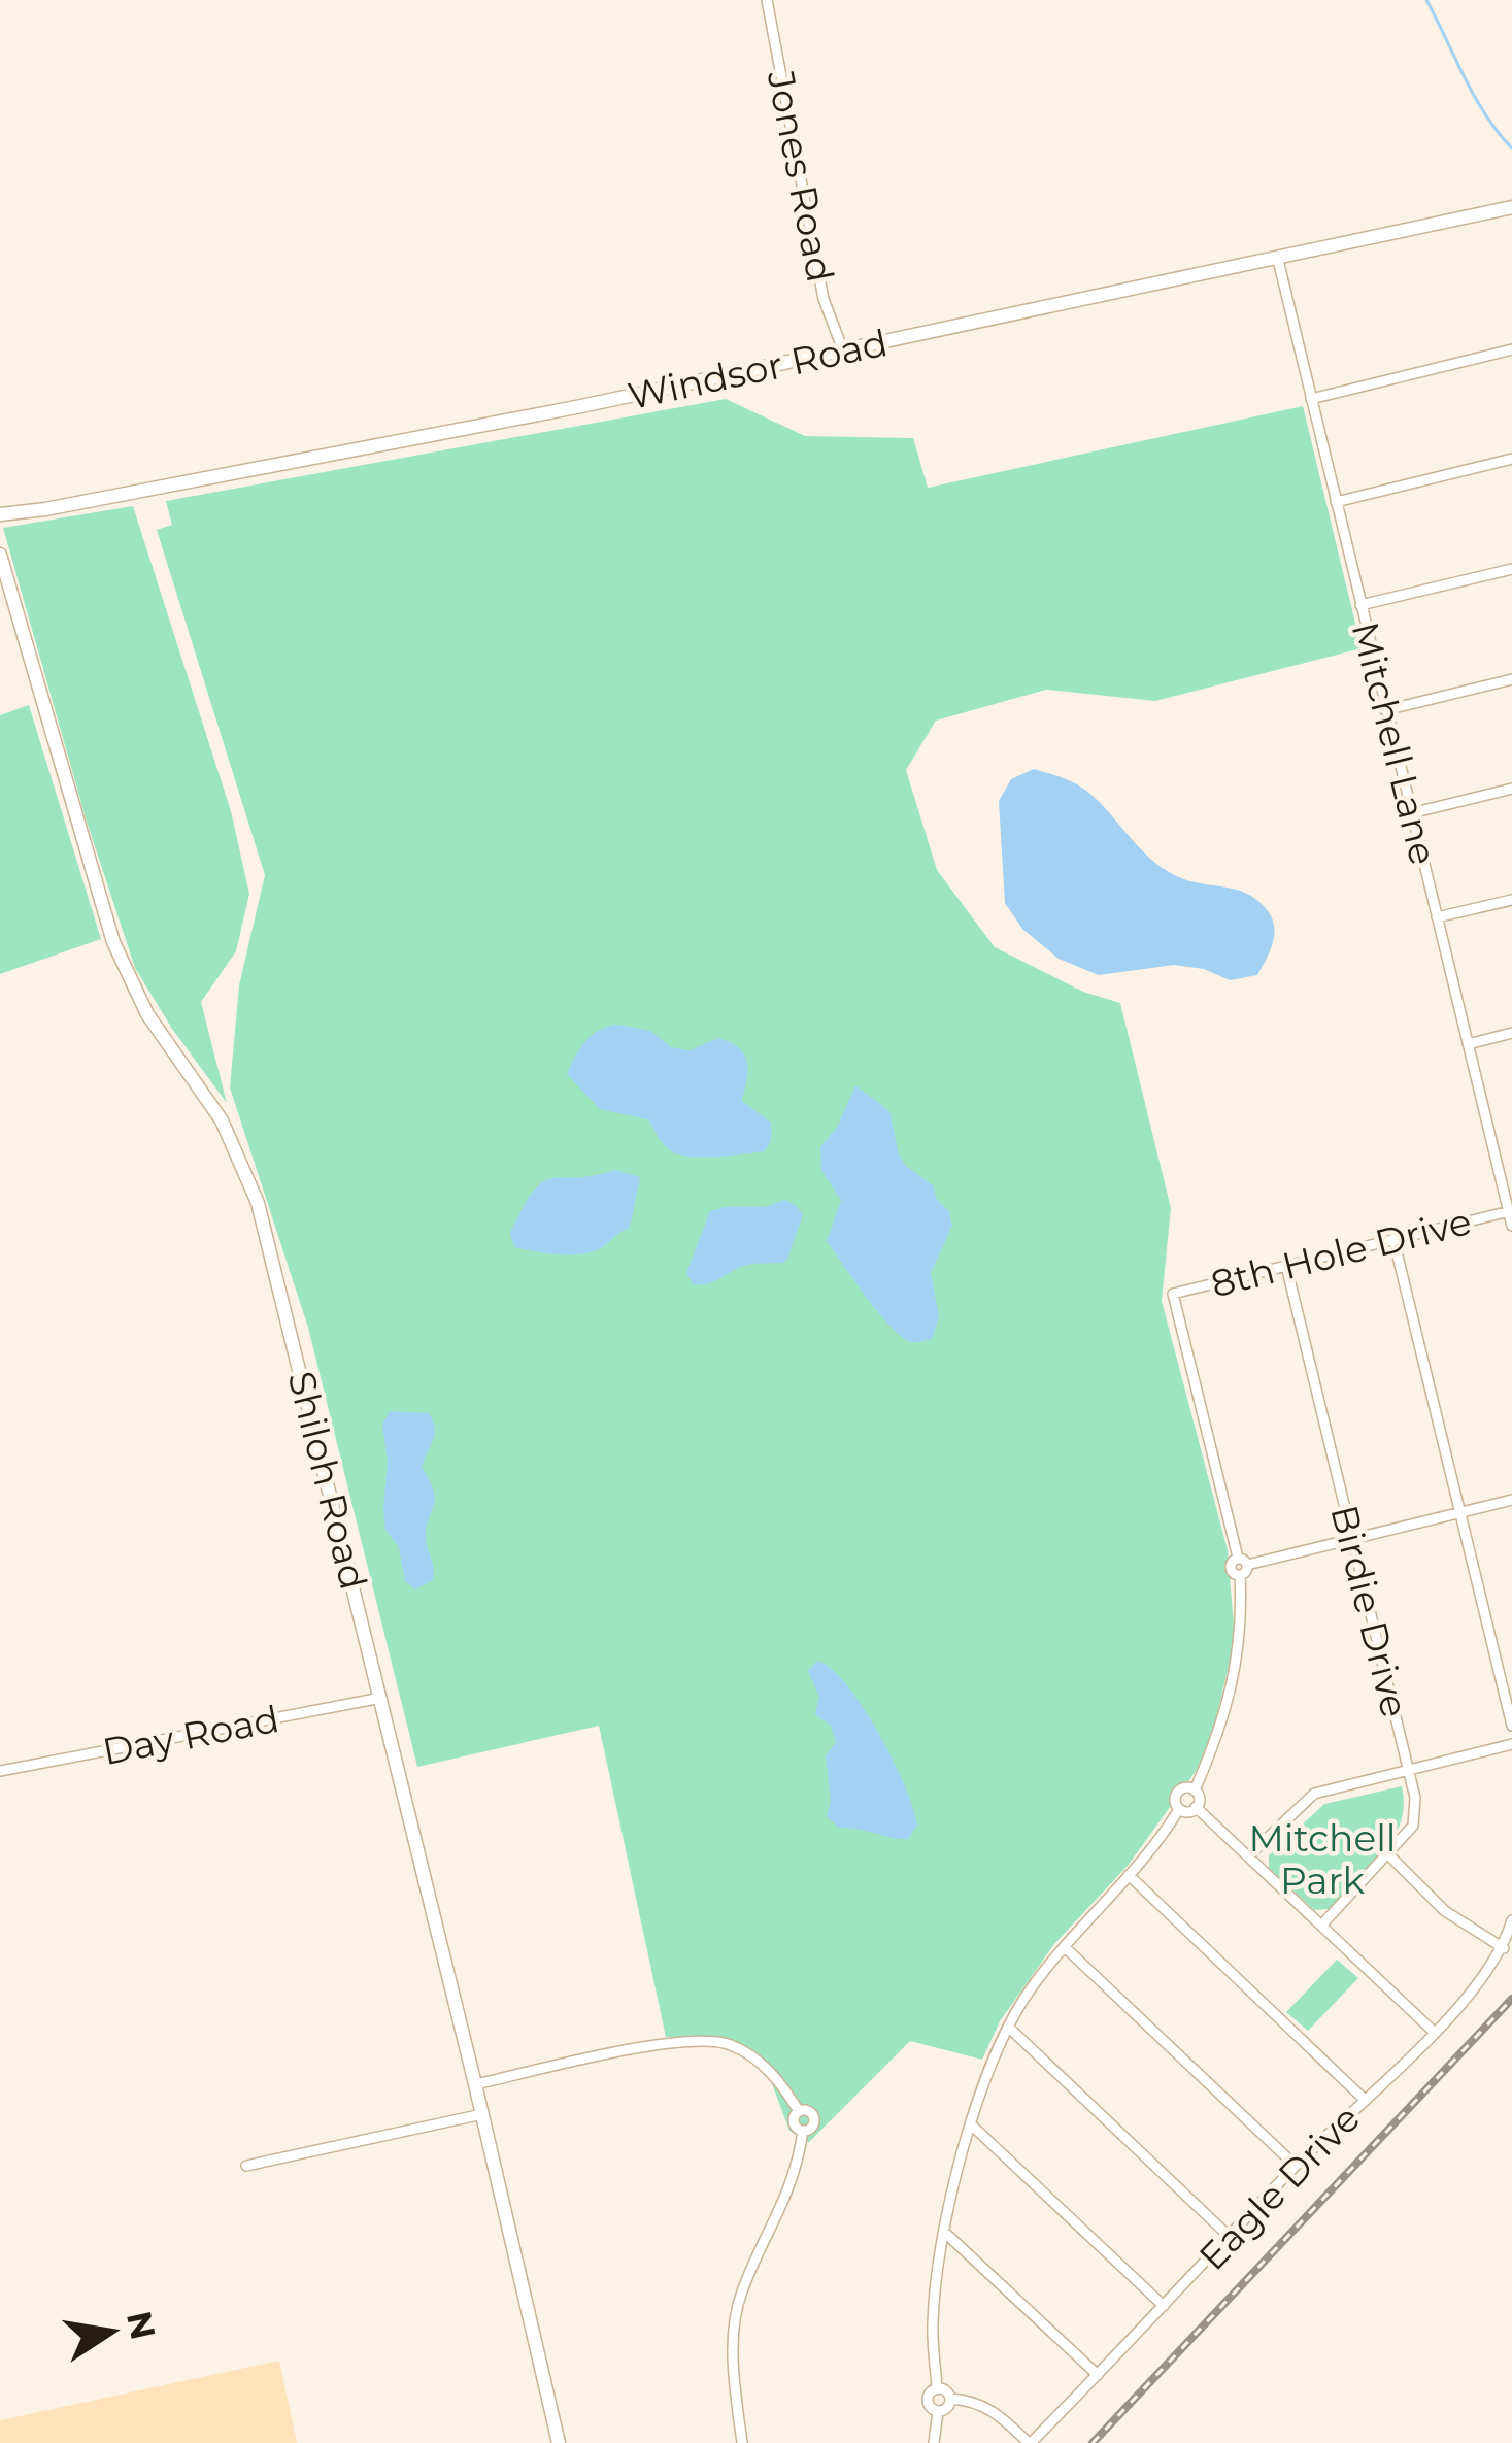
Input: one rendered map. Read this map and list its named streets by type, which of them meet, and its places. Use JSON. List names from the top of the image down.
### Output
{
  "streets": {
    "main road": ["Windsor Road", "Shiloh Road"],
    "street": [
      "Jones Road",
      "Mitchell Lane",
      "8th Hole Drive",
      "Birdie Drive",
      "Day Road",
      "Eagle Drive"
    ]
  },
  "crossings": [
    ["Jones Road", "Windsor Road"],
    ["Windsor Road", "Mitchell Lane"],
    ["Mitchell Lane", "8th Hole Drive"],
    ["8th Hole Drive", "Birdie Drive"],
    ["Shiloh Road", "Day Road"]
  ],
  "parks": ["Mitchell Park"],
  "north": "right"
}
